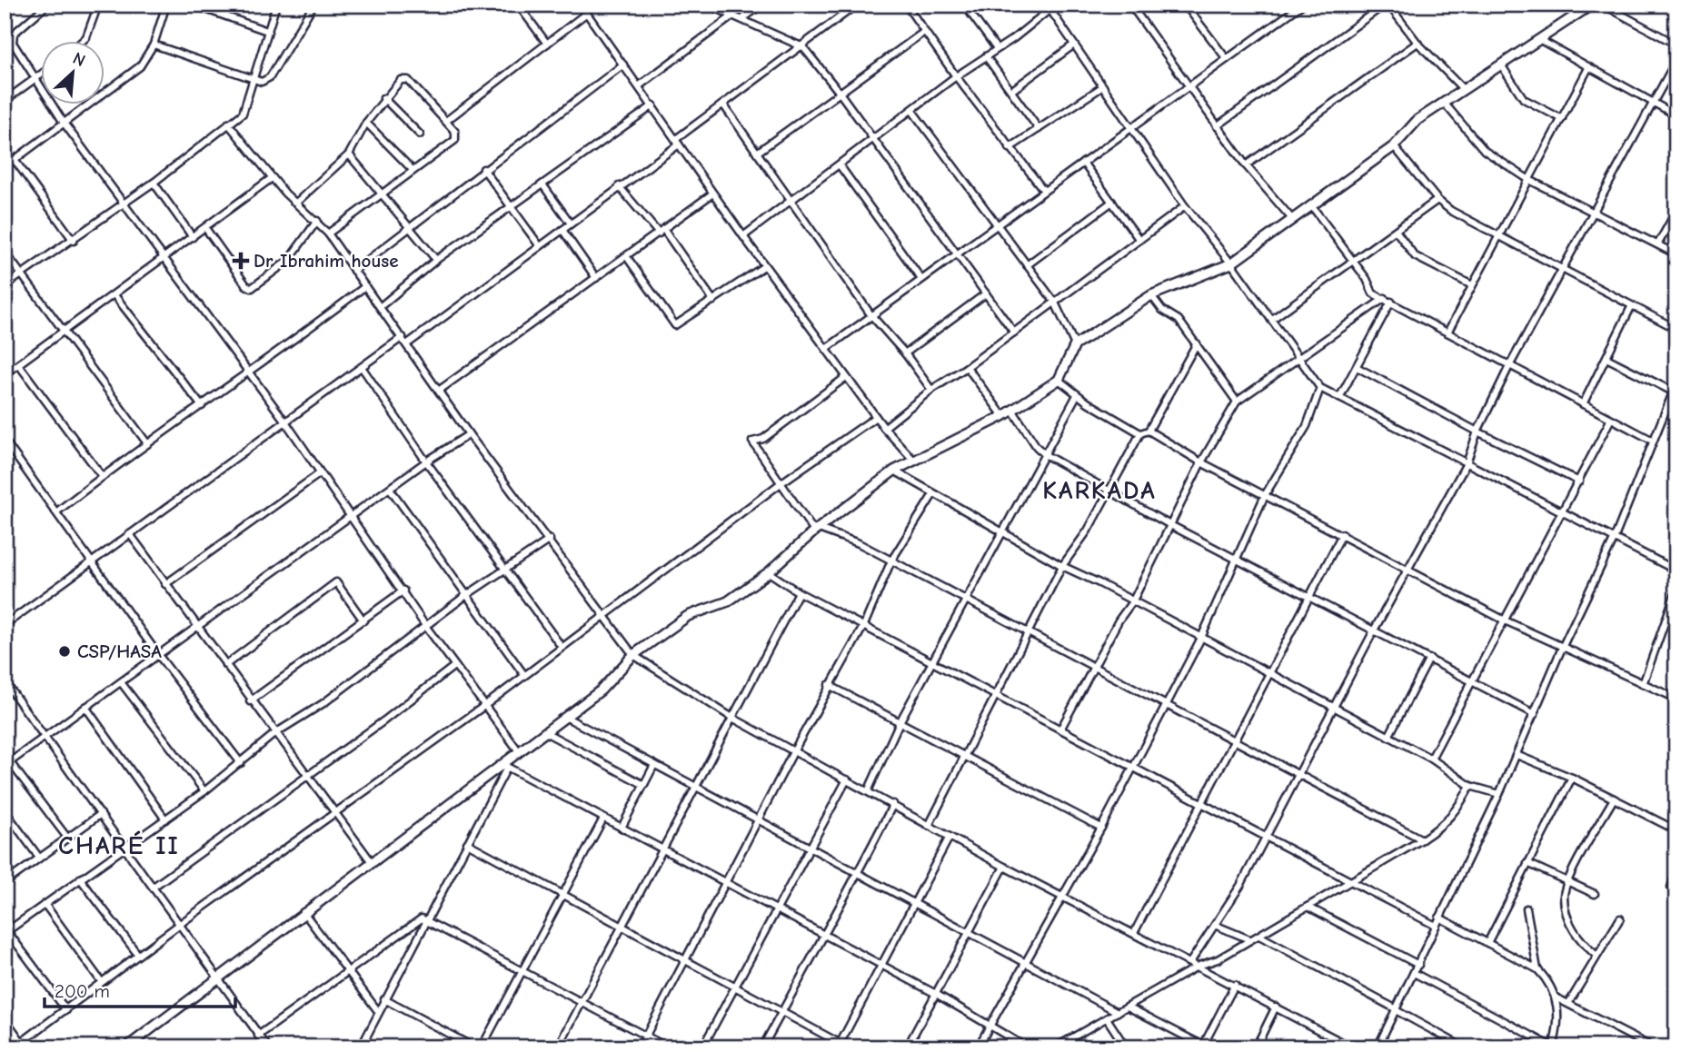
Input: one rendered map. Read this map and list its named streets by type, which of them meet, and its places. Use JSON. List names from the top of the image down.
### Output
{
  "districts": ["KARKADA", "CHARÉ II"],
  "places": {
    "health": ["Dr Ibrahim house"],
    "other": ["CSP/HASA"]
  },
  "scale_bar": "200 m",
  "north": "top right"
}
